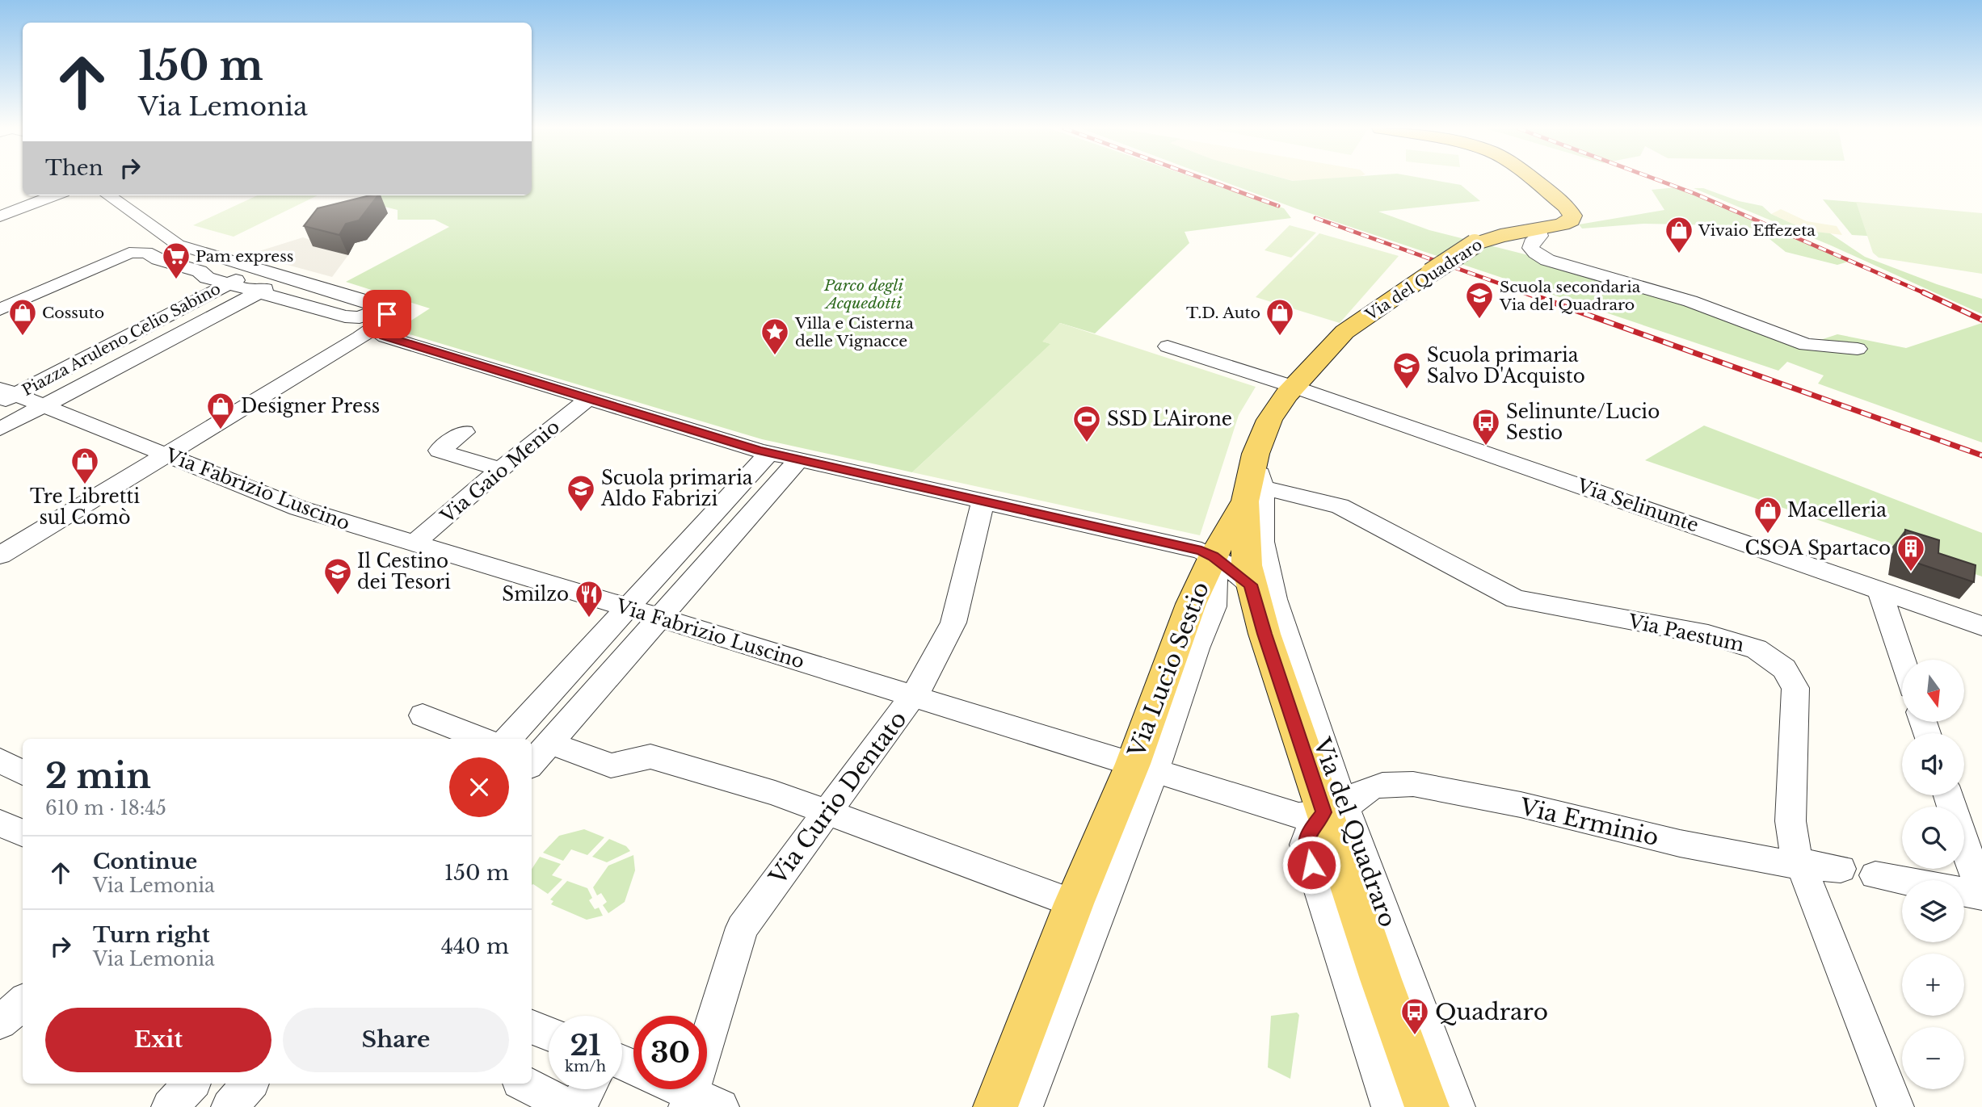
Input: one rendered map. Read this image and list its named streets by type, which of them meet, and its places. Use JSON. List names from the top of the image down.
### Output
{
  "streets": {
    "main road": ["Via del Quadraro", "Via Lucio Sestio"],
    "street": [
      "Piazza Aruleno Celio Sabino",
      "Via Gaio Menio",
      "Via Fabrizio Luscino",
      "Via Selinunte",
      "Via Paestum",
      "Via Curio Dentato",
      "Via Erminio"
    ]
  },
  "crossings": [
    ["Via del Quadraro", "Piazza Aruleno Celio Sabino"],
    ["Via del Quadraro", "Via Fabrizio Luscino"],
    ["Via del Quadraro", "Via Selinunte"],
    ["Via del Quadraro", "Via Paestum"],
    ["Via del Quadraro", "Via Lucio Sestio"],
    ["Via del Quadraro", "Via Erminio"],
    ["Piazza Aruleno Celio Sabino", "Via Gaio Menio"],
    ["Piazza Aruleno Celio Sabino", "Via Fabrizio Luscino"],
    ["Piazza Aruleno Celio Sabino", "Via Lucio Sestio"],
    ["Piazza Aruleno Celio Sabino", "Via Curio Dentato"],
    ["Via Gaio Menio", "Via Fabrizio Luscino"],
    ["Via Fabrizio Luscino", "Via Lucio Sestio"],
    ["Via Fabrizio Luscino", "Via Curio Dentato"],
    ["Via Fabrizio Luscino", "Via Erminio"],
    ["Via Paestum", "Via Erminio"]
  ],
  "parks": ["Parco degli Acquedotti"],
  "places": {
    "shop": [
      "Vivaio Effezeta",
      "Cossuto",
      "T.D. Auto",
      "Designer Press",
      "Tre Libretti sul Comò",
      "Macelleria"
    ],
    "supermarket": ["Pam express"],
    "school or university": [
      "Scuola secondaria Via del Quadraro",
      "Scuola primaria Salvo D'Acquisto",
      "Scuola primaria Aldo Fabrizi",
      "Il Cestino dei Tesori"
    ],
    "place": ["Villa e Cisterna delle Vignacce"],
    "sports": ["SSD L'Airone"],
    "bus stop": ["Selinunte/Lucio Sestio", "Quadraro"],
    "building": ["CSOA Spartaco"],
    "restaurant": ["Smilzo"]
  },
  "north": "bottom",
  "page": {
    "turn": ["150 m", "Via Lemonia"],
    "then": "Then",
    "map_buttons": ["+", "−"],
    "heading": ["2 min", "610 m · 18:45"],
    "list": [
      {
        "name": "Continue",
        "note": "Via Lemonia",
        "value": "150 m"
      },
      {
        "name": "Turn right",
        "note": "Via Lemonia",
        "value": "440 m"
      }
    ],
    "buttons": ["Exit", "Share"],
    "speed": "21 km/h",
    "limit": "30"
  }
}
